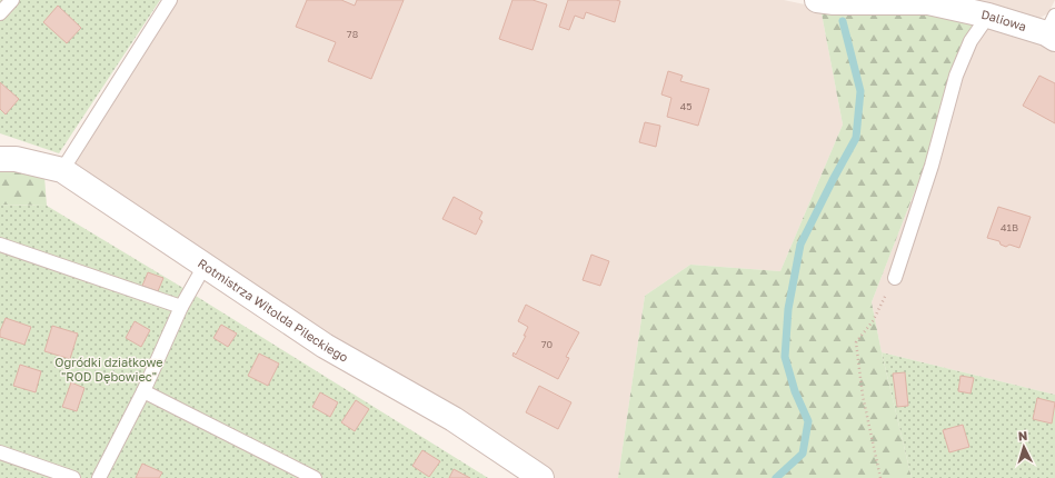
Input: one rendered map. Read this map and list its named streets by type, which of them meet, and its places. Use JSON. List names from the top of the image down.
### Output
{
  "streets": {
    "street": ["Daliowa", "Rotmistrza Witolda Pileckiego"]
  },
  "parks": ["Ogródki działkowe \"ROD Dębowiec\""],
  "house_numbers": [
    "78",
    "45",
    "41B",
    "70"
  ],
  "north": "top"
}
